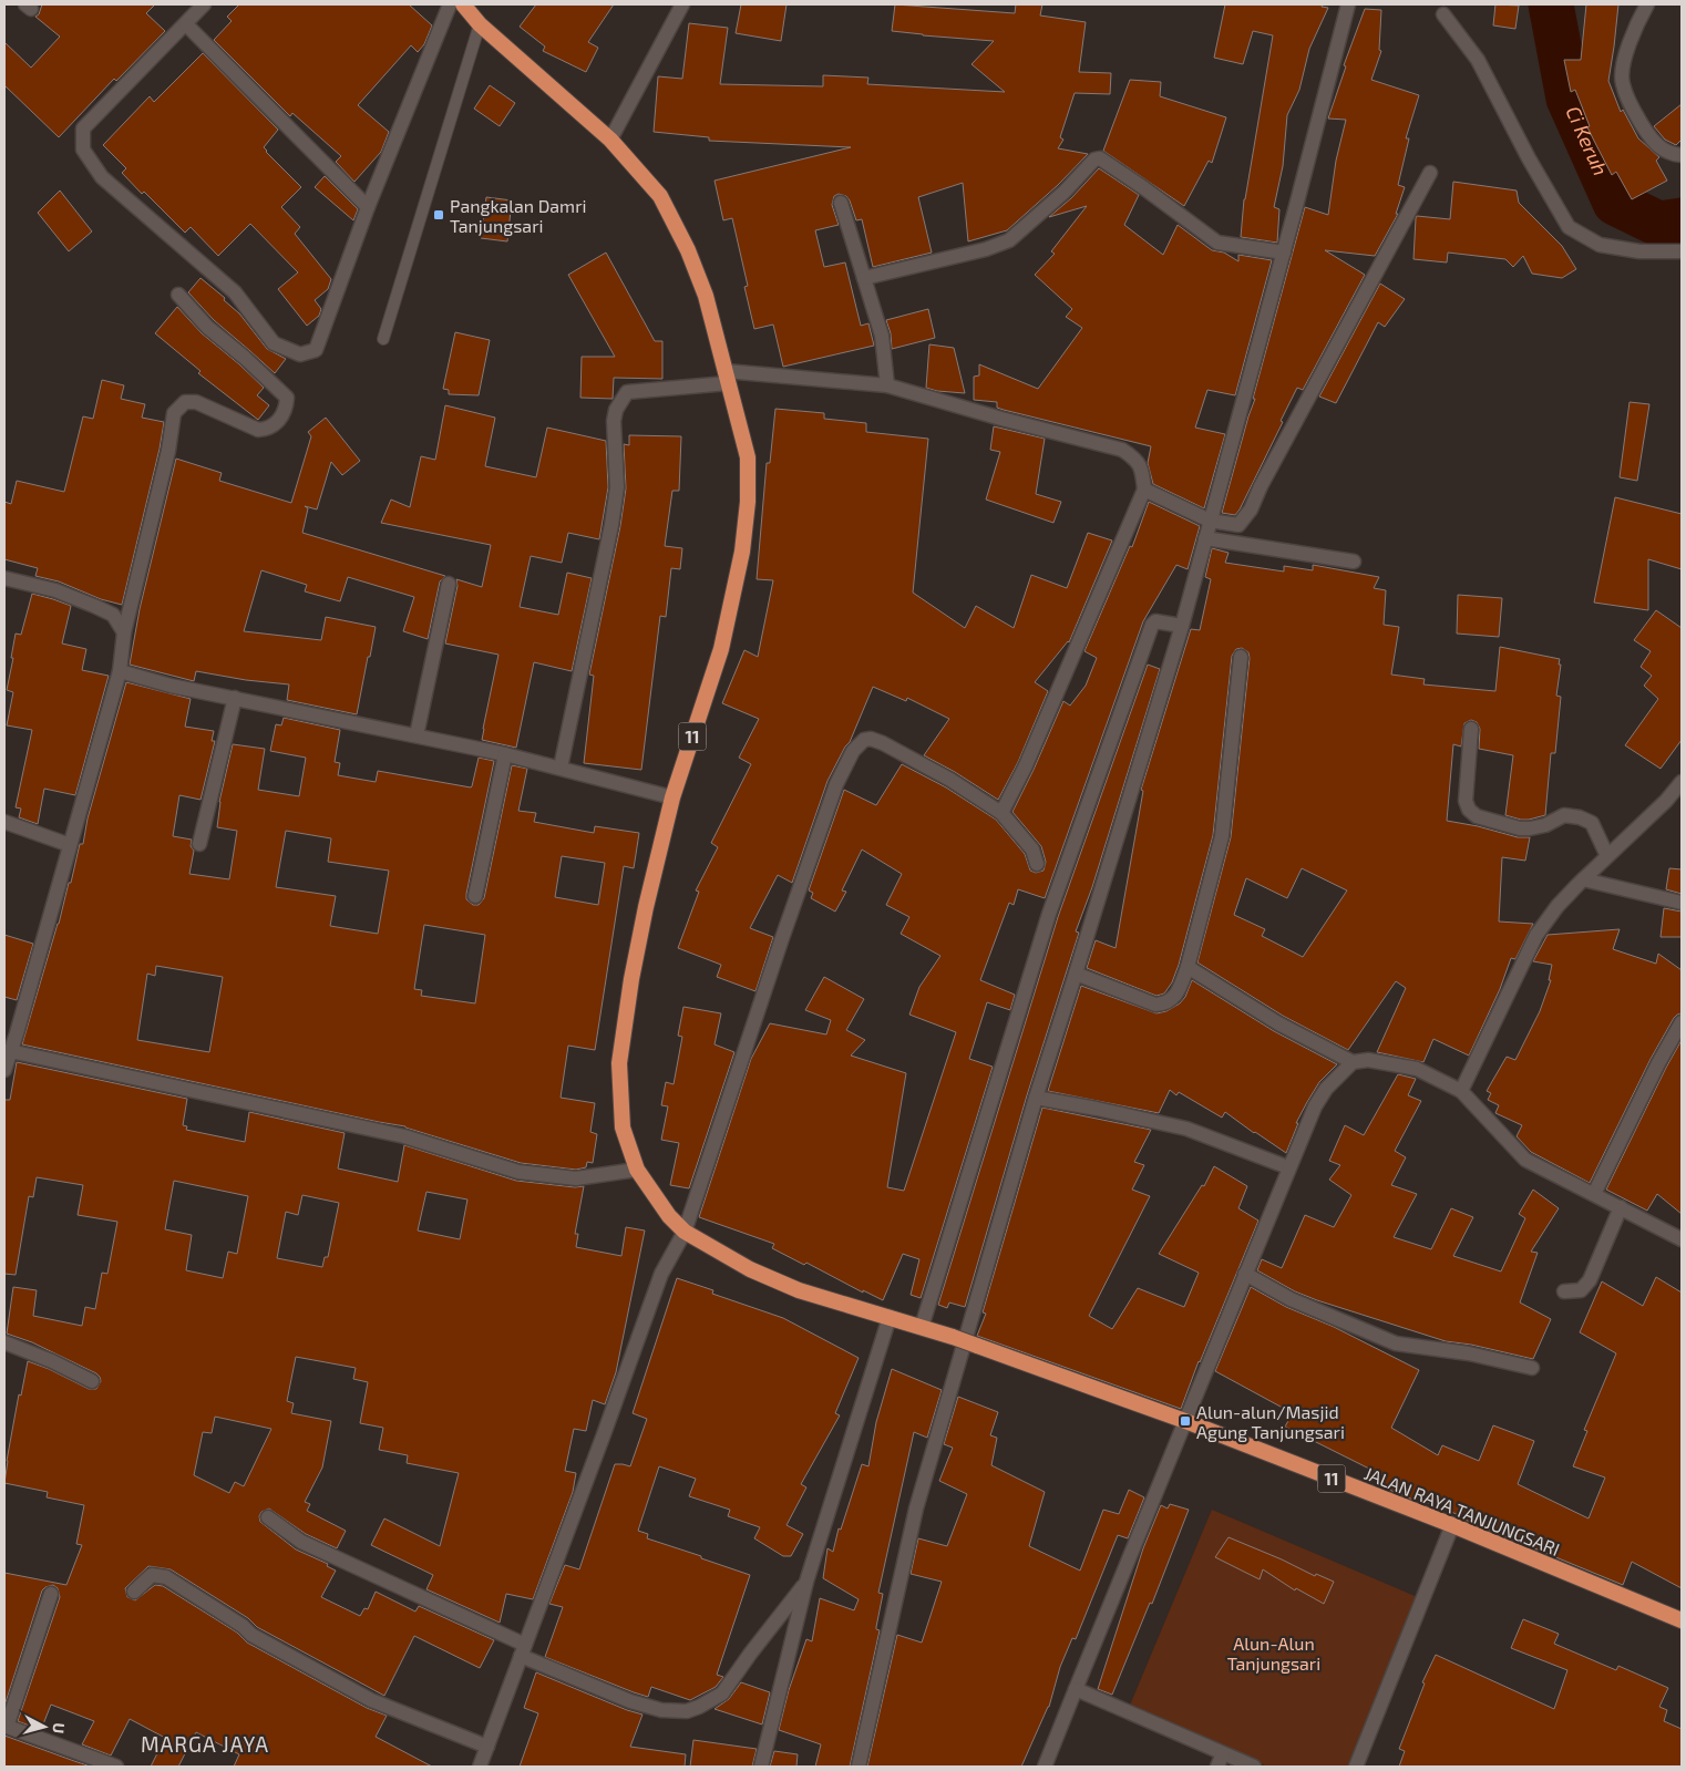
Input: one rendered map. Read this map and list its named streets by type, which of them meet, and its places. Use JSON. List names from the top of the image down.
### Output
{
  "streets": {
    "highway": ["11", "JALAN RAYA TANJUNGSARI"]
  },
  "crossings": [
    ["11", "JALAN RAYA TANJUNGSARI"]
  ],
  "districts": ["MARGA JAYA"],
  "water": ["Ci Keruh"],
  "parks": ["Alun-Alun Tanjungsari"],
  "places": {
    "transit": ["Pangkalan Damri Tanjungsari", "Alun-alun/Masjid Agung Tanjungsari"]
  },
  "north": "right"
}
